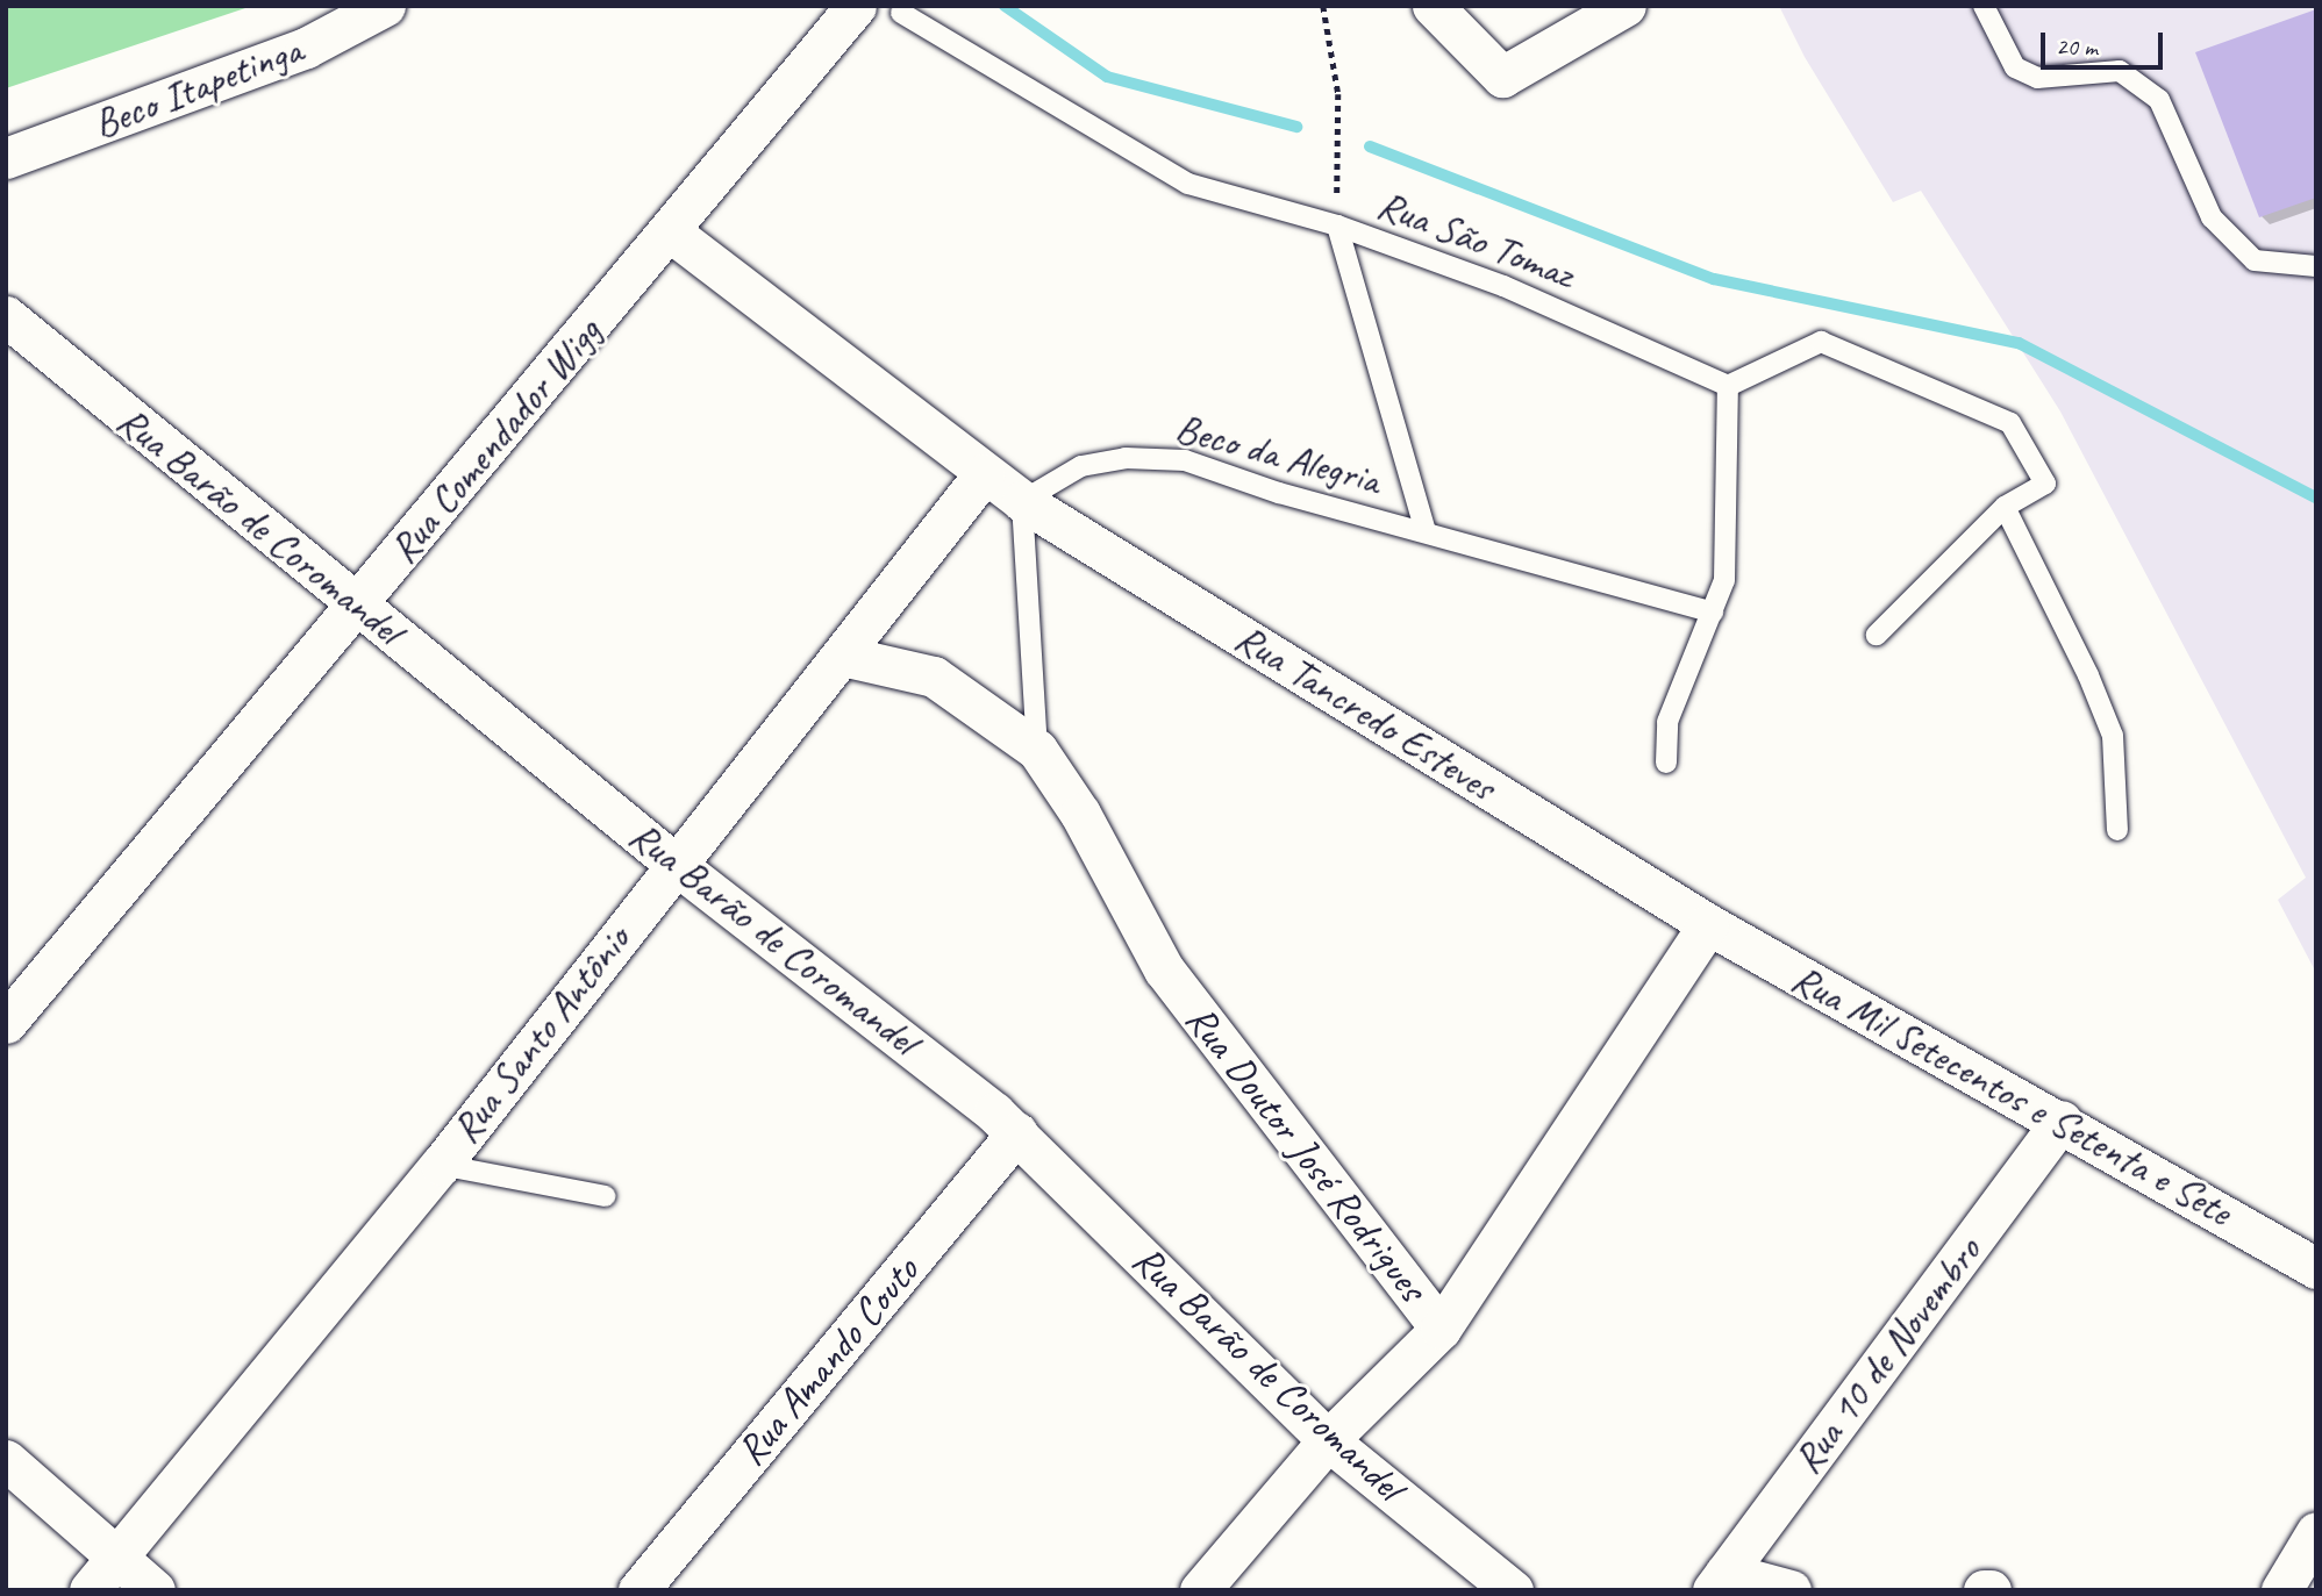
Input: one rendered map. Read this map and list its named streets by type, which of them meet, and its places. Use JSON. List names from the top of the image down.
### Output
{
  "streets": {
    "street": [
      "Beco Itapetinga",
      "Rua Comendador Wigg",
      "Rua Barão de Coromandel",
      "Rua Tancredo Esteves",
      "Rua Santo Antônio",
      "Rua Mil Setecentos e Setenta e Sete",
      "Rua Doutor José Rodrigues",
      "Rua 10 de Novembro",
      "Rua Amando Couto"
    ],
    "lane": ["Rua São Tomaz", "Beco da Alegria"]
  },
  "crossings": [
    ["Rua Comendador Wigg", "Rua Barão de Coromandel"],
    ["Rua Comendador Wigg", "Rua Tancredo Esteves"],
    ["Beco da Alegria", "Rua Tancredo Esteves"],
    ["Rua Barão de Coromandel", "Rua Santo Antônio"],
    ["Rua Barão de Coromandel", "Rua Amando Couto"],
    ["Rua Tancredo Esteves", "Rua Santo Antônio"],
    ["Rua Tancredo Esteves", "Rua Mil Setecentos e Setenta e Sete"],
    ["Rua Tancredo Esteves", "Rua Doutor José Rodrigues"],
    ["Rua Santo Antônio", "Rua Doutor José Rodrigues"],
    ["Rua Mil Setecentos e Setenta e Sete", "Rua Doutor José Rodrigues"],
    ["Rua Mil Setecentos e Setenta e Sete", "Rua 10 de Novembro"]
  ],
  "scale_bar": "20 m"
}
